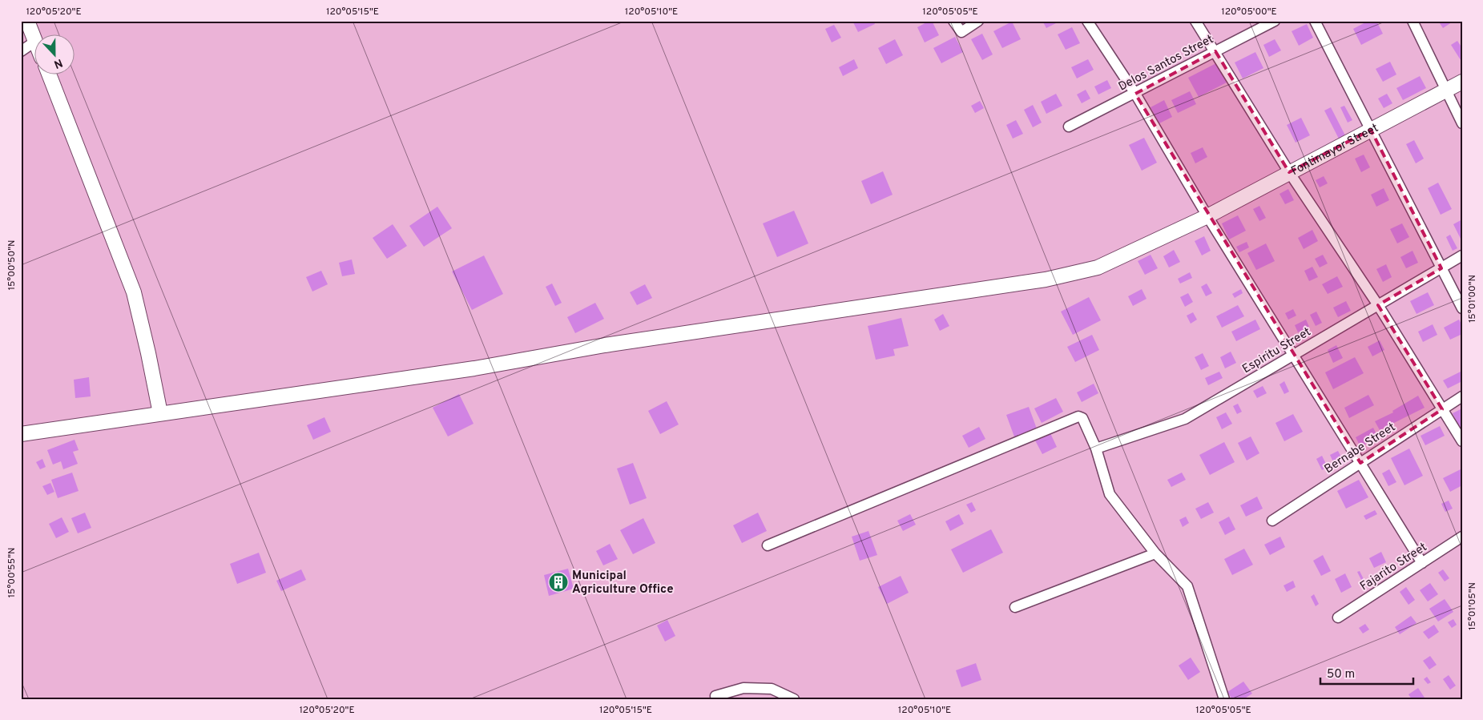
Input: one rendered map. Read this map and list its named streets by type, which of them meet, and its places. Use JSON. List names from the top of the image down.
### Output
{
  "streets": {
    "street": [
      "Delos Santos Street",
      "Fontimayor Street",
      "Espiritu Street",
      "Bernabe Street",
      "Fajarito Street"
    ]
  },
  "places": {
    "building": ["Municipal Agriculture Office"]
  },
  "scale_bar": "50 m",
  "north": "bottom",
  "coordinates": [
    "120°05'20\"E",
    "120°05'15\"E",
    "120°05'10\"E",
    "120°05'05\"E",
    "120°05'00\"E",
    "15°00'50\"N",
    "15°01'00\"N",
    "15°00'55\"N",
    "15°01'05\"N"
  ]
}
